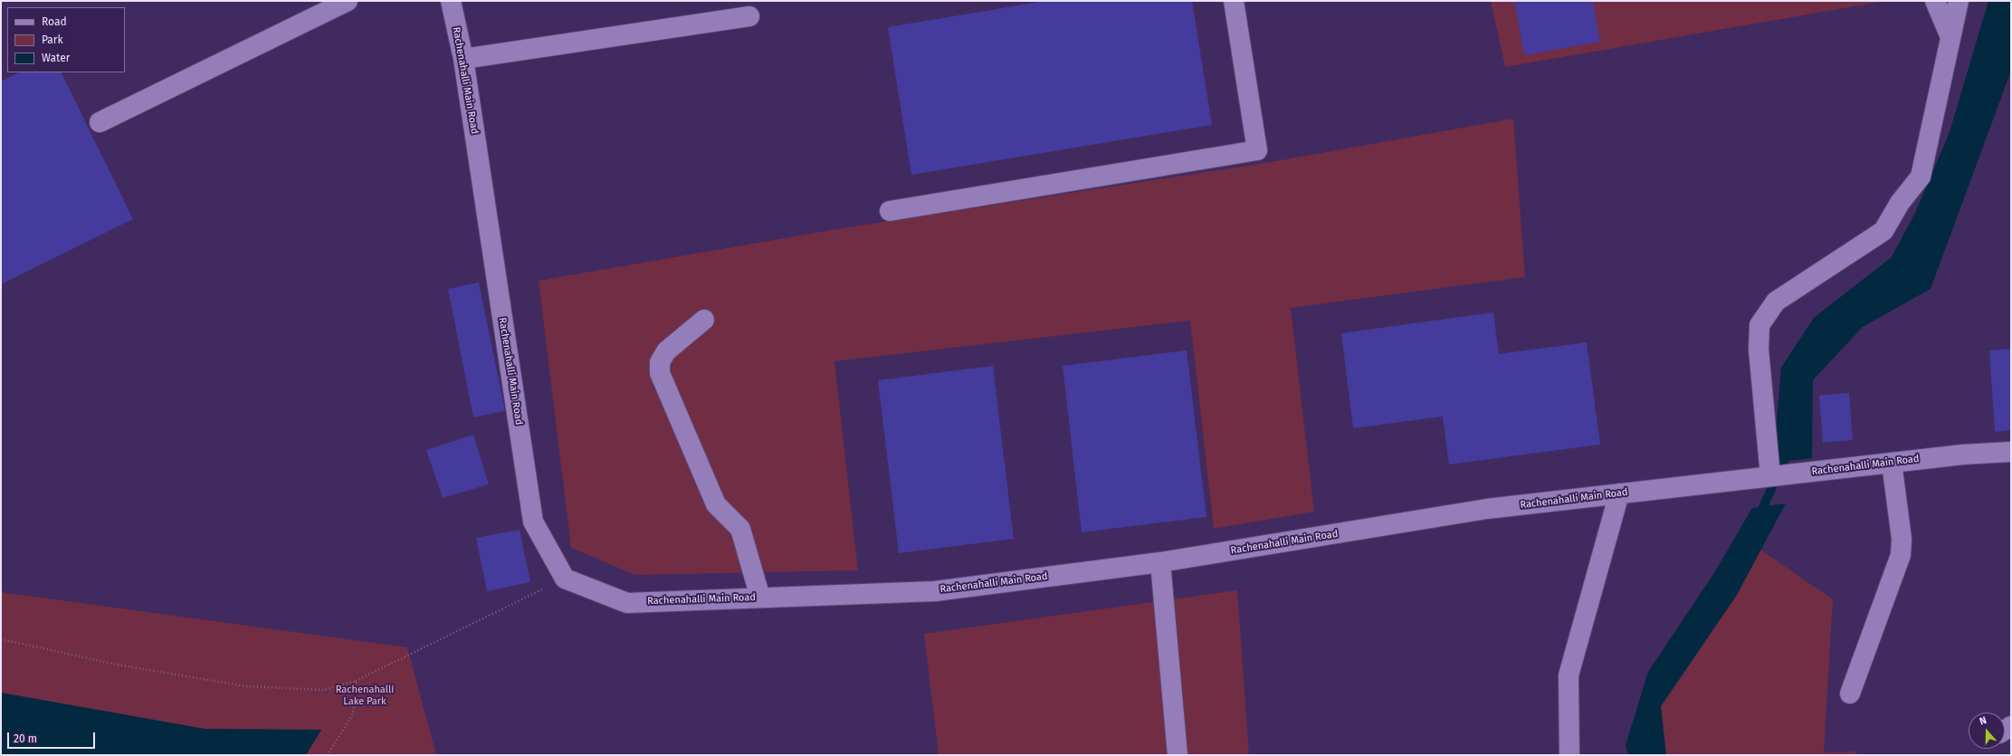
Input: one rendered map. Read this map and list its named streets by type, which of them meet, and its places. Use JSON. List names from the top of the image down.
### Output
{
  "streets": {
    "street": ["Rachenahalli Main Road"]
  },
  "parks": ["Rachenahalli Lake Park"],
  "legend": ["Road", "Park", "Water"],
  "scale_bar": "20 m",
  "north": "top"
}
